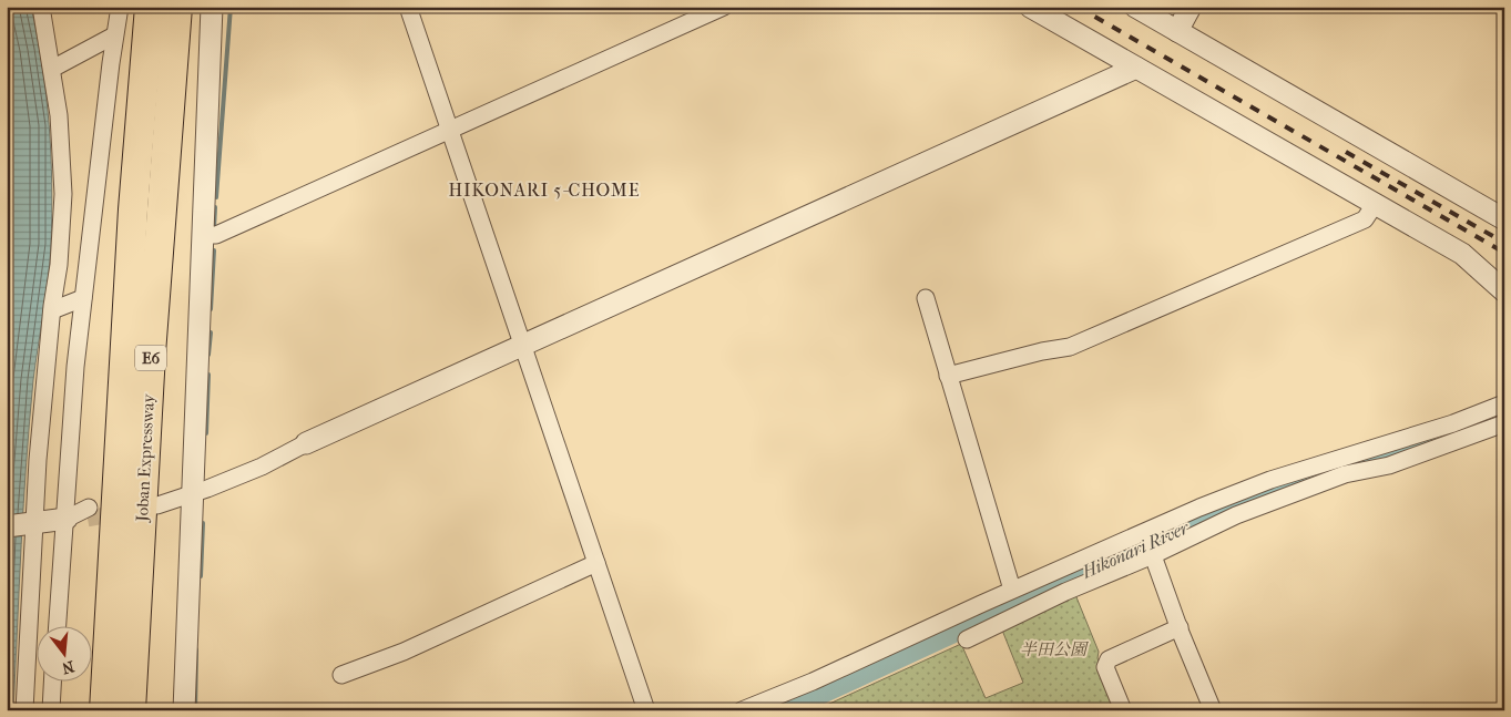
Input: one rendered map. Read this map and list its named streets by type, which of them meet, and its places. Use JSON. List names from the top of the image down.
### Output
{
  "streets": {
    "highway": ["E6", "Joban Expressway"]
  },
  "districts": ["HIKONARI 5-CHOME"],
  "water": ["Hikonari River"],
  "parks": ["半田公園"],
  "north": "bottom"
}
